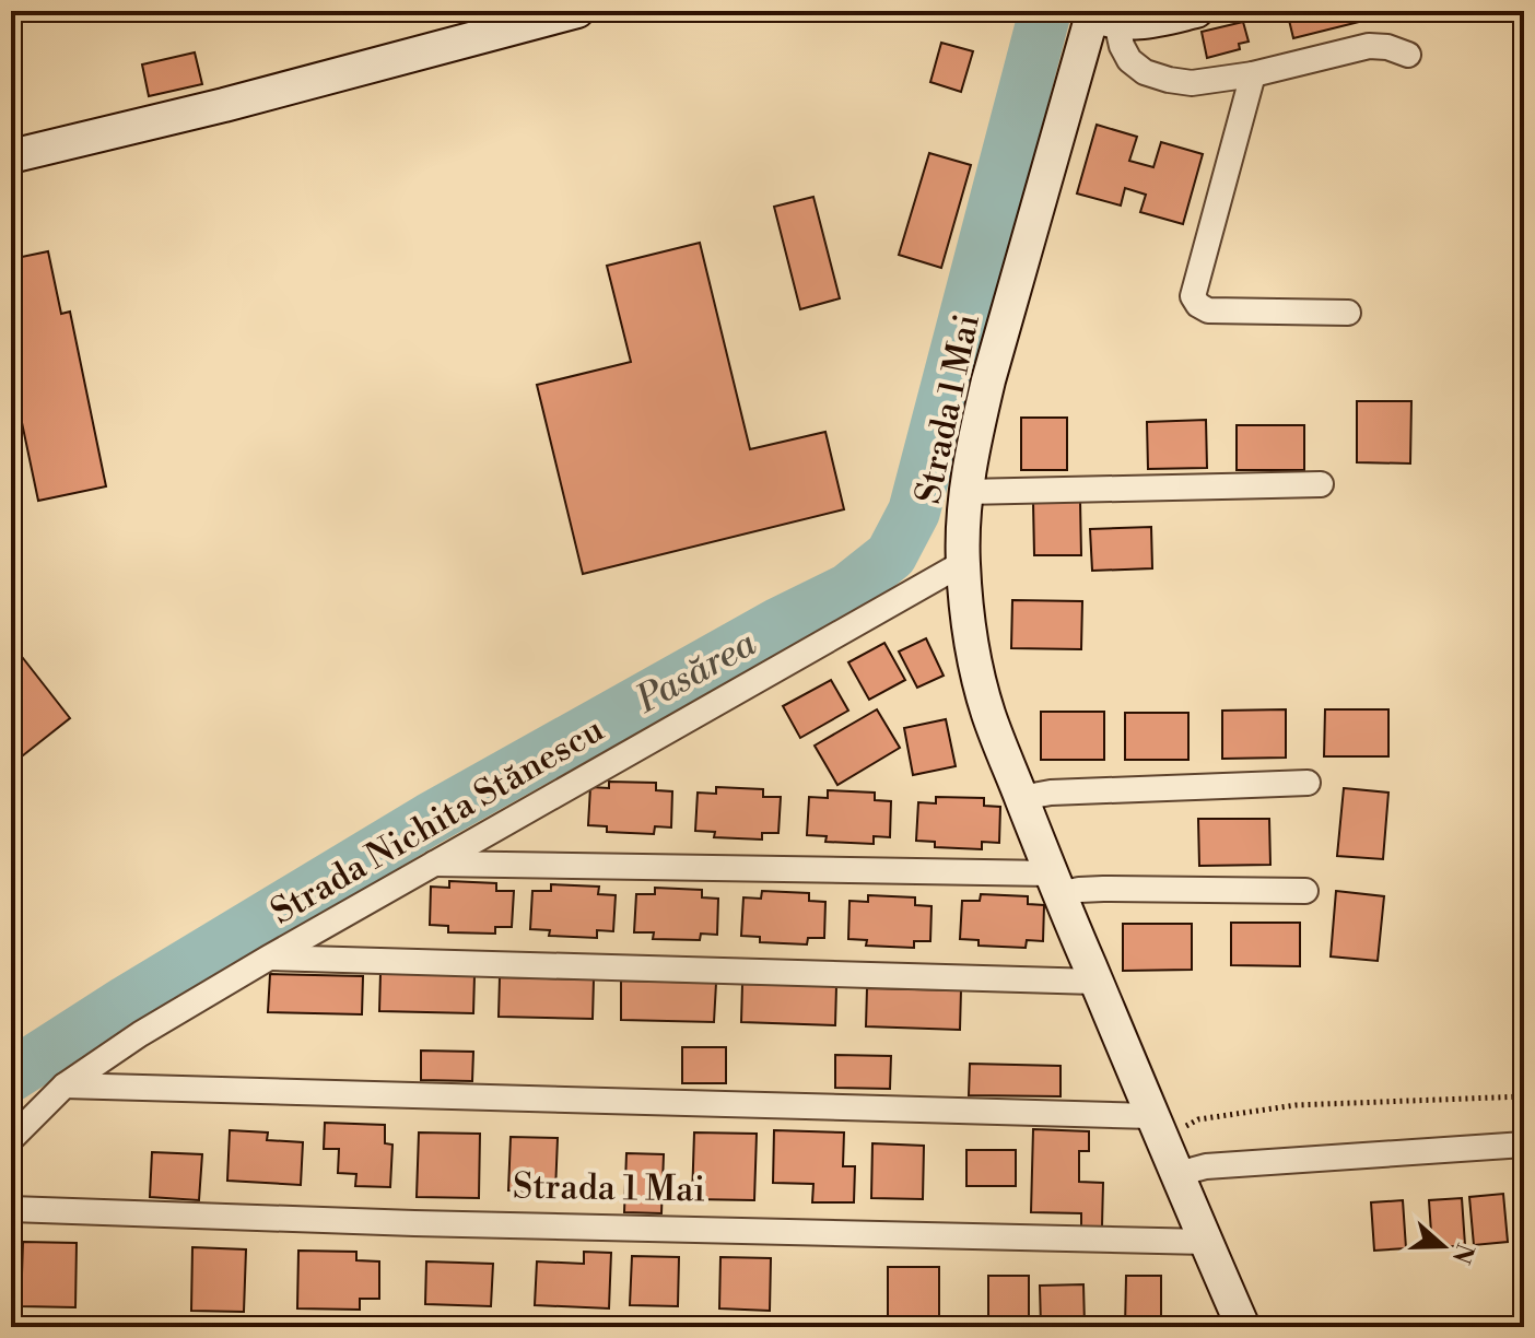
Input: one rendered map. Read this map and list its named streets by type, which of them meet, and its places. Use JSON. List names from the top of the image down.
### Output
{
  "streets": {
    "street": ["Strada 1 Mai", "Strada Nichita Stănescu"]
  },
  "crossings": [
    ["Strada 1 Mai", "Strada Nichita Stănescu"]
  ],
  "water": ["Pasărea"],
  "north": "right"
}
